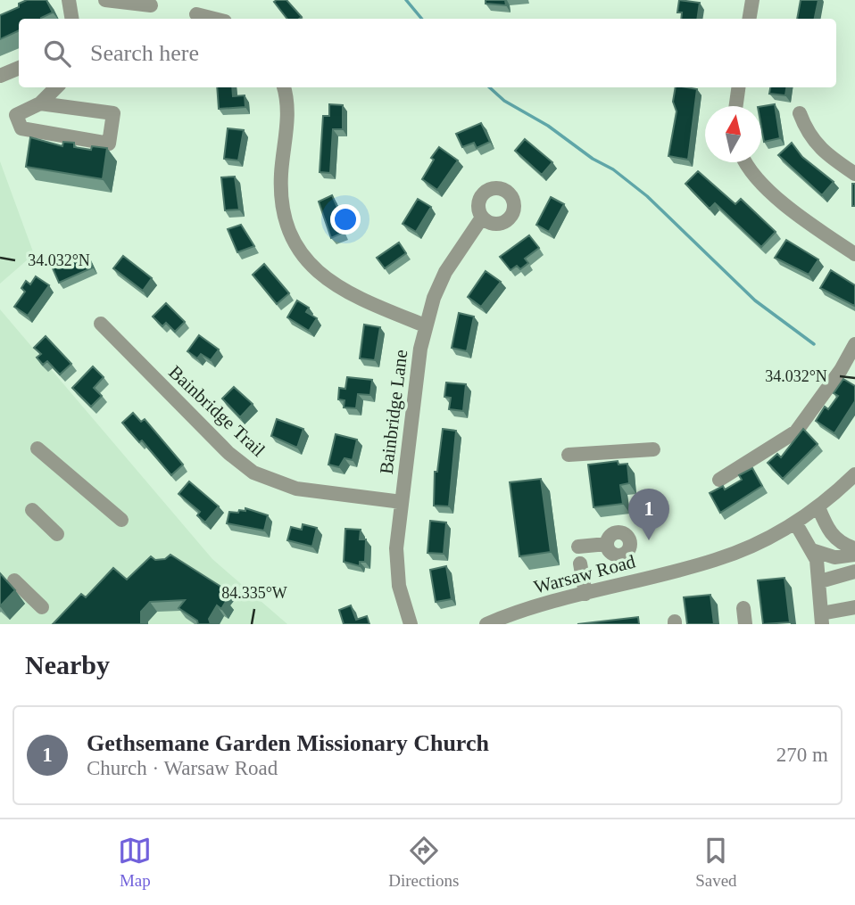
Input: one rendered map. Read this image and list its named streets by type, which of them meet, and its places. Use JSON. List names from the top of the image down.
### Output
{
  "streets": {
    "street": ["Bainbridge Trail", "Bainbridge Lane", "Warsaw Road"]
  },
  "crossings": [
    ["Bainbridge Trail", "Bainbridge Lane"]
  ],
  "north": "top",
  "page": {
    "search": "Search here",
    "pins": "1",
    "heading": "Nearby",
    "list": [
      {
        "mark": "1",
        "name": "Gethsemane Garden Missionary Church",
        "note": "Church · Warsaw Road",
        "value": "270 m"
      }
    ],
    "nav": ["Map", "Directions", "Saved"]
  },
  "coordinates": ["34.032°N", "84.335°W"]
}
